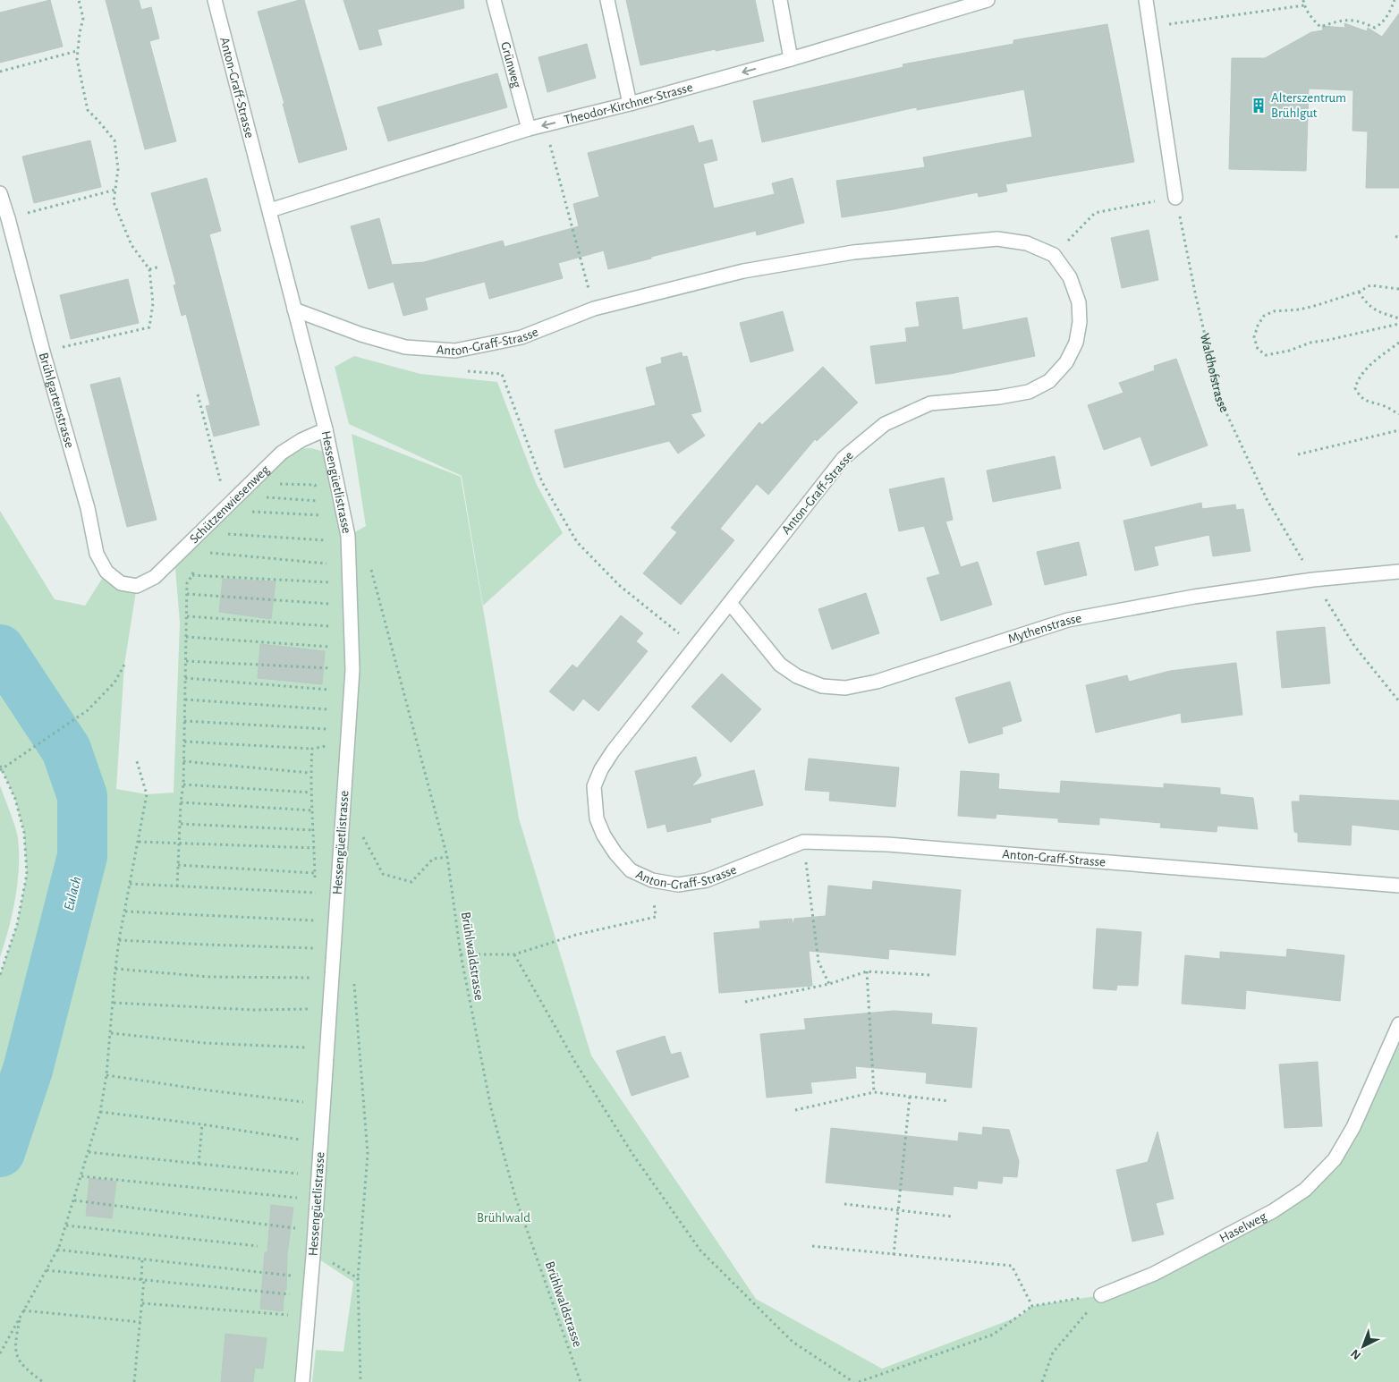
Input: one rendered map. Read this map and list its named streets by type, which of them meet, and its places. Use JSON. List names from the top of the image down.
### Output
{
  "streets": {
    "street": [
      "Grünweg",
      "Anton-Graff-Strasse",
      "Theodor-Kirchner-Strasse",
      "Brühlgartenstrasse",
      "Hessengüetlistrasse",
      "Schützenwiesenweg",
      "Mythenstrasse",
      "Haselweg"
    ],
    "path": ["Waldhofstrasse", "Brühlwaldstrasse"]
  },
  "crossings": [
    ["Grünweg", "Theodor-Kirchner-Strasse"],
    ["Anton-Graff-Strasse", "Theodor-Kirchner-Strasse"],
    ["Anton-Graff-Strasse", "Hessengüetlistrasse"],
    ["Anton-Graff-Strasse", "Mythenstrasse"],
    ["Waldhofstrasse", "Mythenstrasse"],
    ["Brühlgartenstrasse", "Schützenwiesenweg"],
    ["Hessengüetlistrasse", "Schützenwiesenweg"]
  ],
  "water": ["Eulach"],
  "parks": ["Brühlwald"],
  "places": {
    "building": ["Alterszentrum Brühlgut"]
  },
  "north": "bottom left"
}
